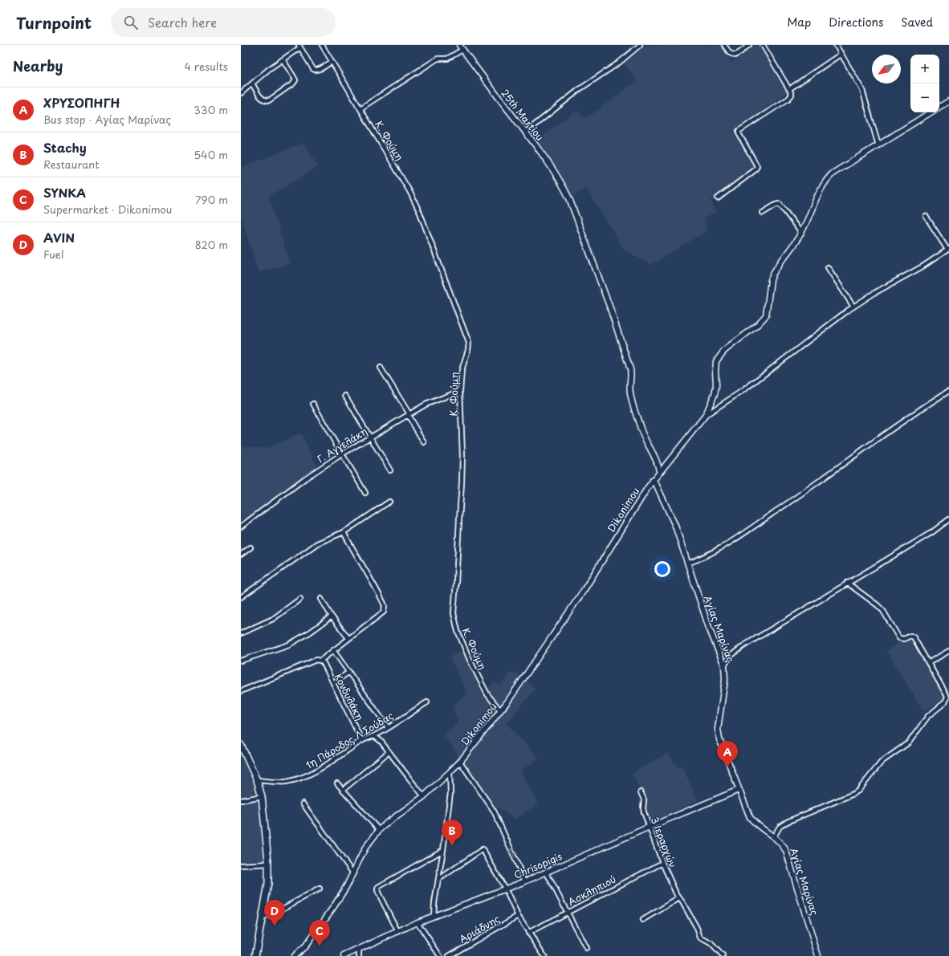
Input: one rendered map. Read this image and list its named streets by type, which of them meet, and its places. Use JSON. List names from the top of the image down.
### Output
{
  "streets": {
    "main road": [
      "25th Martiou",
      "Dikonimou",
      "Αγίας Μαρίνας",
      "Chrisopigis"
    ],
    "street": [
      "Κ. Φούμη",
      "Γ. Αγγελάκη",
      "Κονδυλάκη",
      "1η Πάροδος Λ.Σούδας",
      "3 Ιεραρχών",
      "Ασκληπιού",
      "Αριάδνης"
    ]
  },
  "crossings": [
    ["25th Martiou", "Dikonimou"],
    ["Κ. Φούμη", "Γ. Αγγελάκη"],
    ["Κ. Φούμη", "Dikonimou"],
    ["Dikonimou", "Αγίας Μαρίνας"],
    ["Αγίας Μαρίνας", "Chrisopigis"],
    ["Κονδυλάκη", "1η Πάροδος Λ.Σούδας"],
    ["3 Ιεραρχών", "Chrisopigis"],
    ["3 Ιεραρχών", "Ασκληπιού"]
  ],
  "north": "bottom left",
  "page": {
    "header": "Turnpoint",
    "search": "Search here",
    "nav": ["Map", "Directions", "Saved"],
    "heading": ["Nearby", "4 results"],
    "map_buttons": ["+", "−"],
    "list": [
      {
        "mark": "A",
        "name": "ΧΡΥΣΟΠΗΓΗ",
        "note": "Bus stop · Αγίας Μαρίνας",
        "value": "330 m"
      },
      {
        "mark": "B",
        "name": "Stachy",
        "note": "Restaurant",
        "value": "540 m"
      },
      {
        "mark": "C",
        "name": "SYNKA",
        "note": "Supermarket · Dikonimou",
        "value": "790 m"
      },
      {
        "mark": "D",
        "name": "AVIN",
        "note": "Fuel",
        "value": "820 m"
      }
    ],
    "pins": [
      "A",
      "B",
      "D",
      "C"
    ]
  }
}
